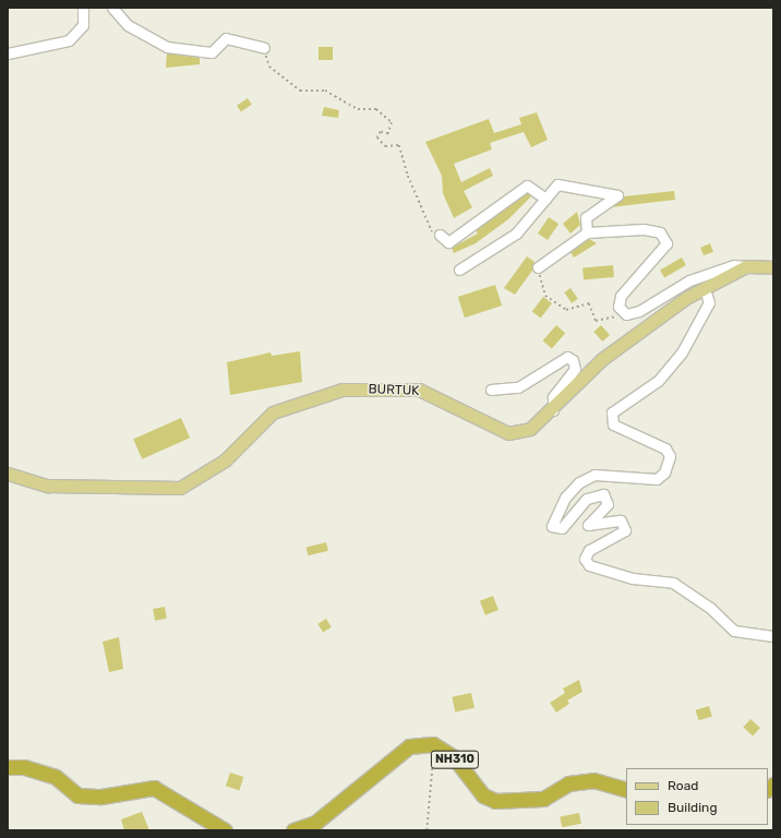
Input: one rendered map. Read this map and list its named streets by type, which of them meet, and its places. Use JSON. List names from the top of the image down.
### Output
{
  "streets": {
    "highway": ["NH310"],
    "main road": ["BURTUK"]
  },
  "legend": ["Road", "Building"]
}
